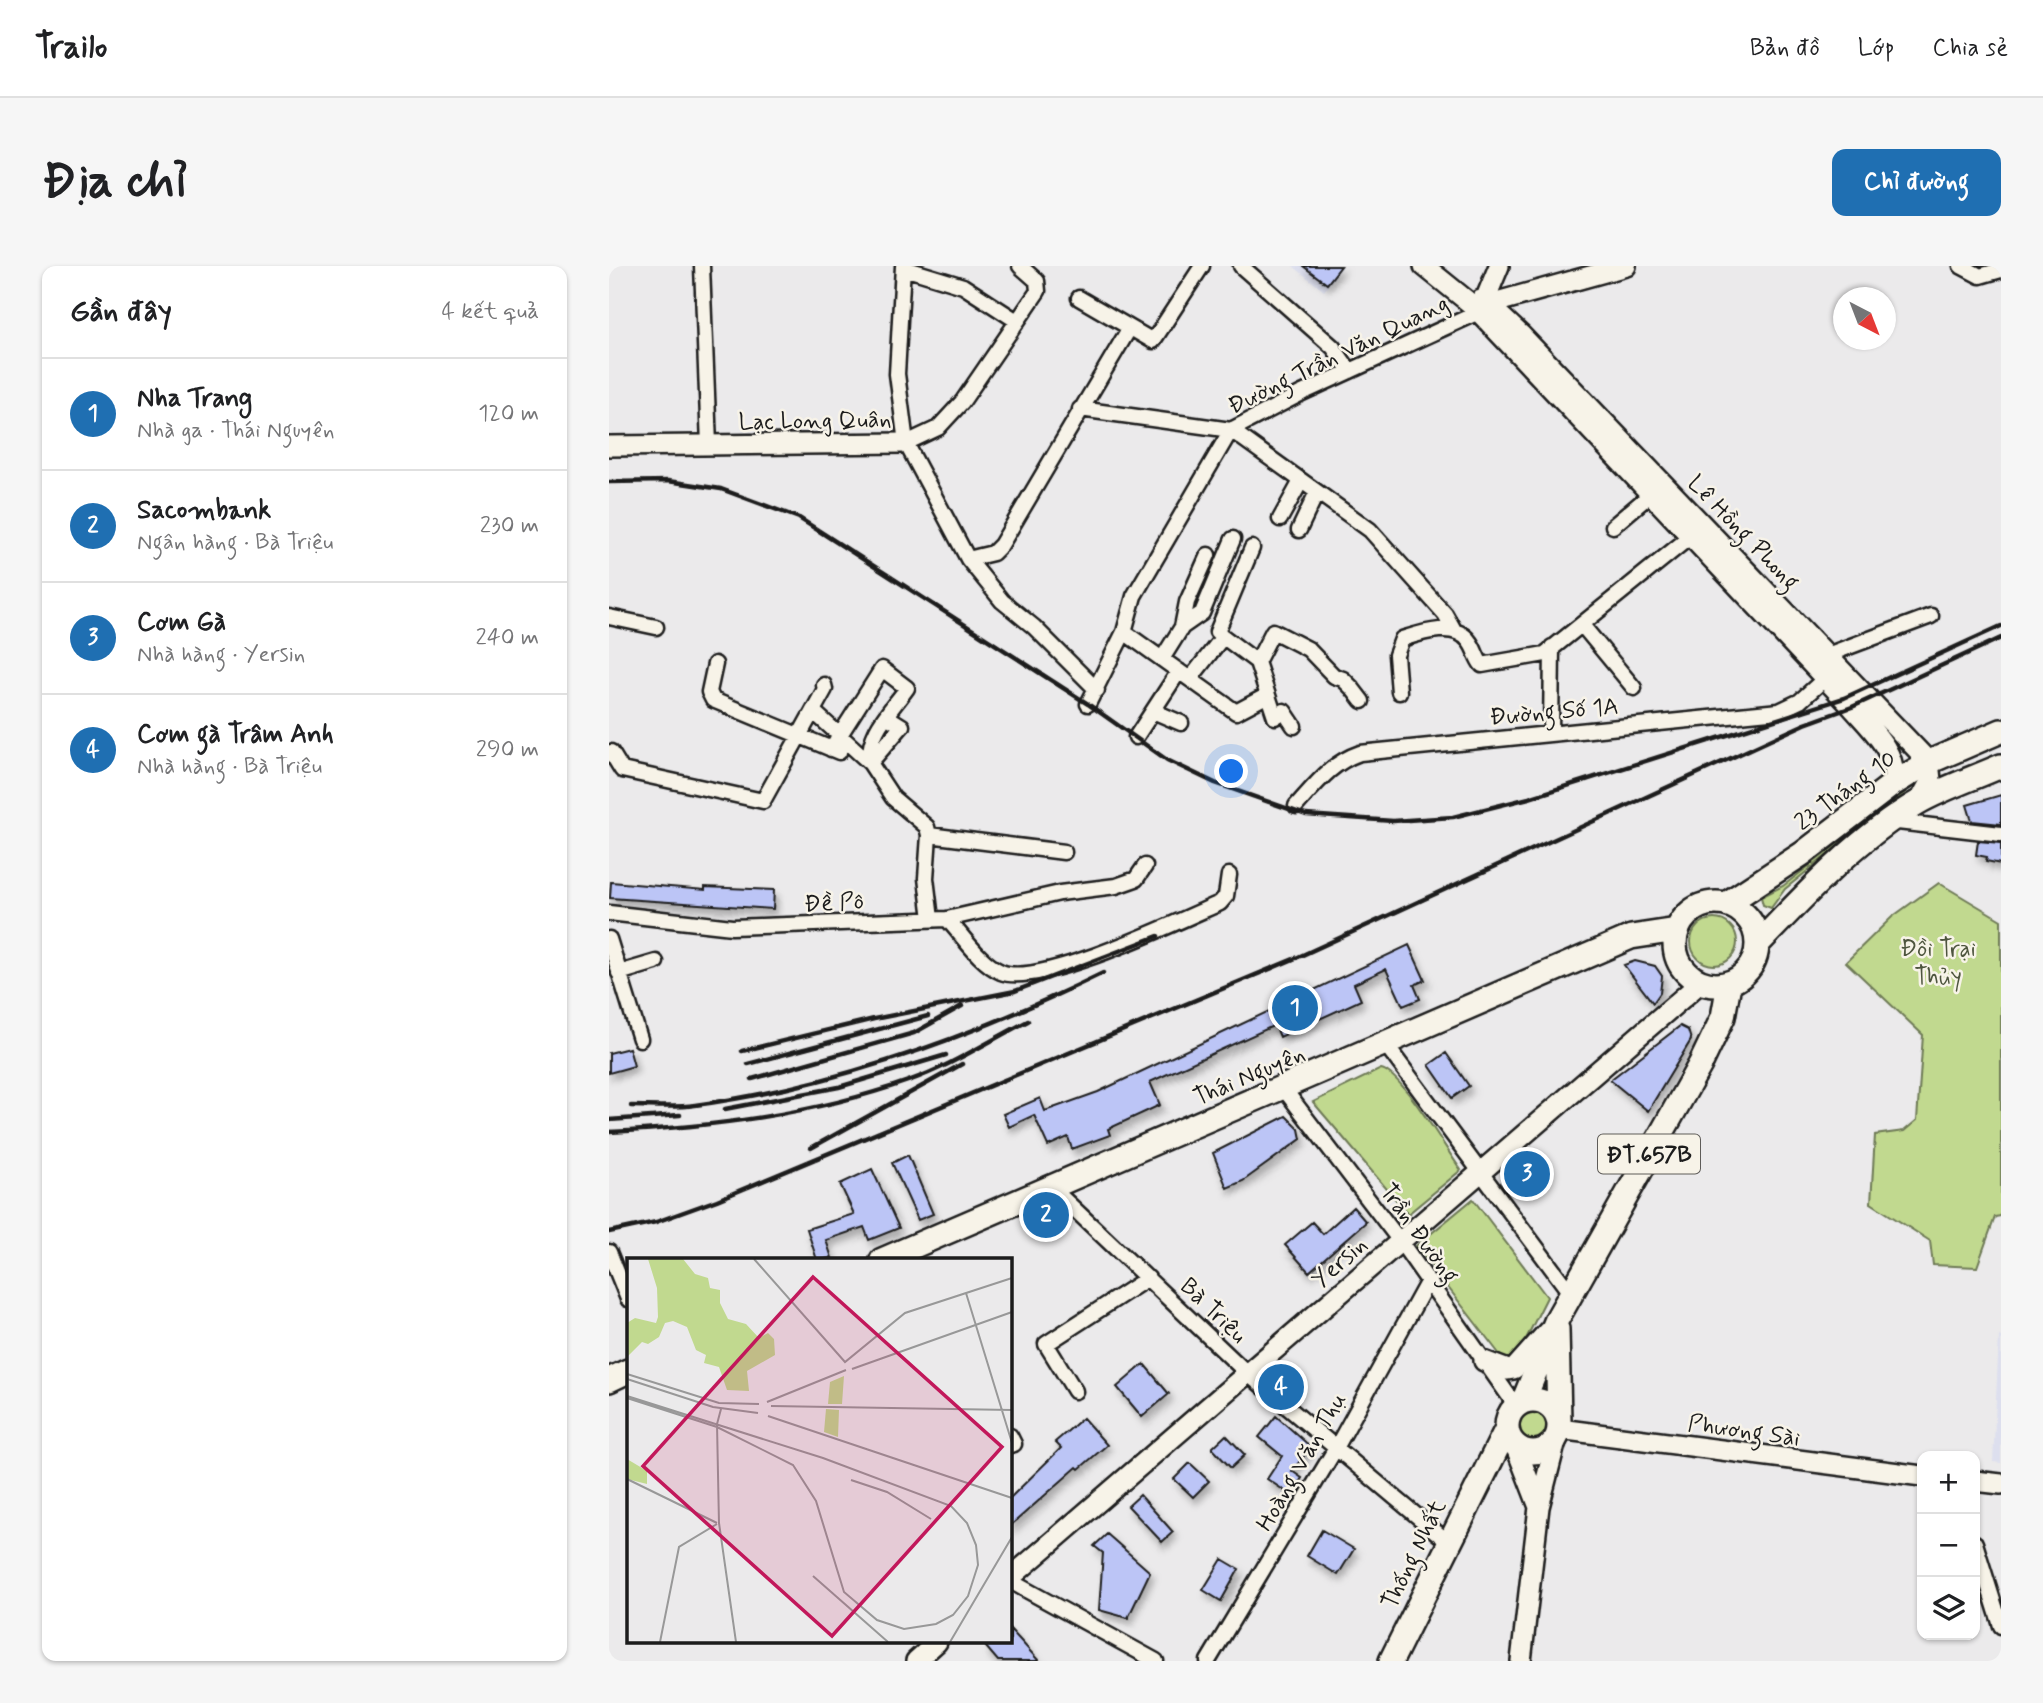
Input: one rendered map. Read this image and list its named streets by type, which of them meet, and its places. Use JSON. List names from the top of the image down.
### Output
{
  "streets": {
    "main road": [
      "23 Tháng 10",
      "Thái Nguyên",
      "ĐT.657B",
      "Thống Nhất"
    ],
    "street": [
      "Đường Trần Văn Quang",
      "Lạc Long Quân",
      "Lê Hồng Phong",
      "Đường Số 1A",
      "Đề Pô",
      "Trần Đường",
      "Yersin",
      "Bà Triệu",
      "Phương Sài",
      "Hoàng Văn Thụ"
    ]
  },
  "crossings": [
    ["Đường Trần Văn Quang", "Lạc Long Quân"],
    ["Đường Trần Văn Quang", "Lê Hồng Phong"],
    ["Lê Hồng Phong", "Đường Số 1A"],
    ["Lê Hồng Phong", "23 Tháng 10"],
    ["23 Tháng 10", "Thái Nguyên"],
    ["23 Tháng 10", "Yersin"],
    ["23 Tháng 10", "Thống Nhất"],
    ["Thái Nguyên", "Trần Đường"],
    ["Thái Nguyên", "Yersin"],
    ["Thái Nguyên", "Bà Triệu"],
    ["Thái Nguyên", "Thống Nhất"],
    ["Trần Đường", "Yersin"],
    ["Trần Đường", "Phương Sài"],
    ["Trần Đường", "Hoàng Văn Thụ"],
    ["Trần Đường", "Thống Nhất"],
    ["Yersin", "Bà Triệu"],
    ["Yersin", "Thống Nhất"],
    ["Bà Triệu", "Hoàng Văn Thụ"],
    ["Bà Triệu", "Thống Nhất"],
    ["Phương Sài", "Thống Nhất"]
  ],
  "parks": ["Đồi Trại Thủy"],
  "north": "bottom right",
  "page": {
    "header": "Trailo",
    "nav": ["Bản đồ", "Lớp", "Chia sẻ"],
    "buttons": "Chỉ đường",
    "title": "Địa chỉ",
    "heading": ["Gần đây", "4 kết quả"],
    "list": [
      {
        "mark": "1",
        "name": "Nha Trang",
        "note": "Nhà ga · Thái Nguyên",
        "value": "120 m"
      },
      {
        "mark": "2",
        "name": "Sacombank",
        "note": "Ngân hàng · Bà Triệu",
        "value": "230 m"
      },
      {
        "mark": "3",
        "name": "Cơm Gà",
        "note": "Nhà hàng · Yersin",
        "value": "240 m"
      },
      {
        "mark": "4",
        "name": "Cơm gà Trâm Anh",
        "note": "Nhà hàng · Bà Triệu",
        "value": "290 m"
      }
    ],
    "pins": [
      "1",
      "3",
      "2",
      "4"
    ],
    "map_buttons": ["+", "−"]
  }
}
